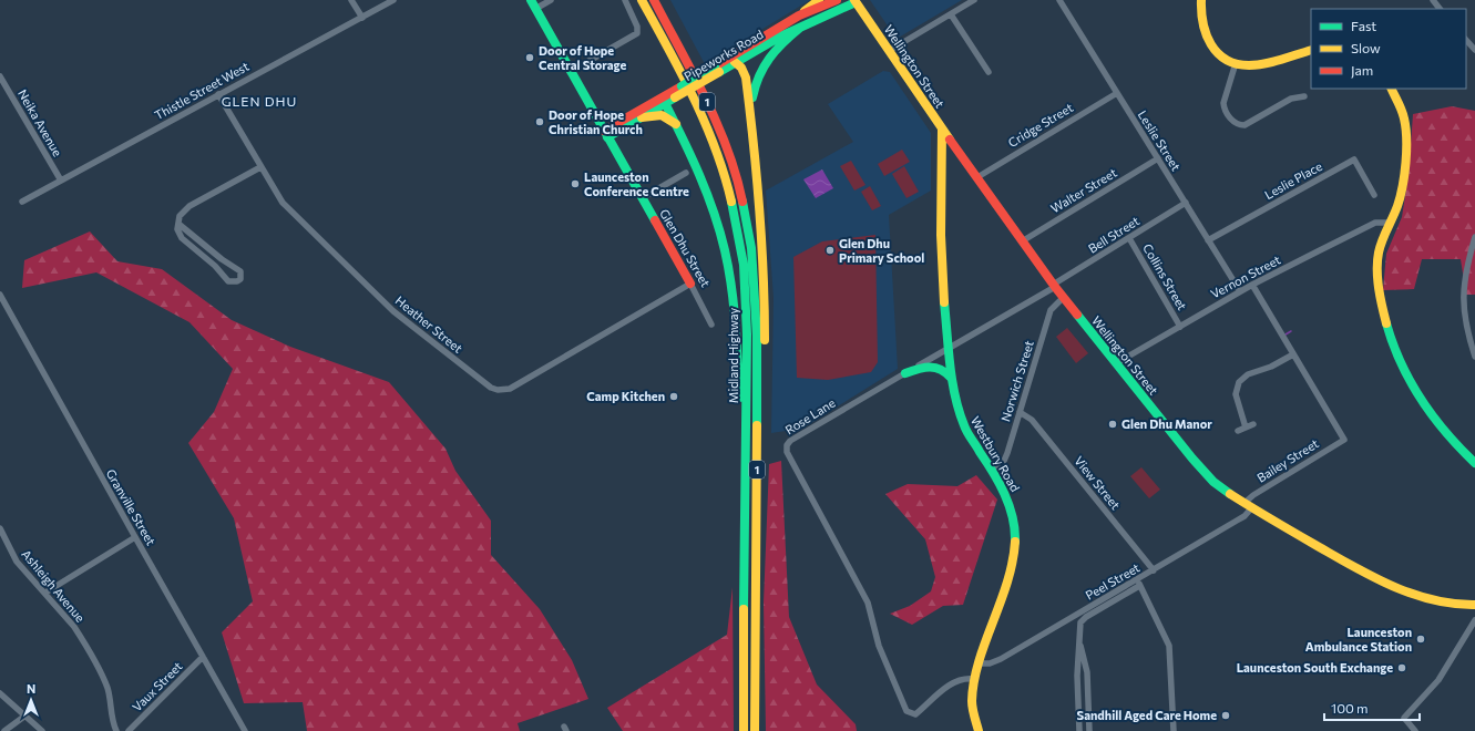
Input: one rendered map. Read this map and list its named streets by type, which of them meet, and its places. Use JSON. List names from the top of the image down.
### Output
{
  "streets": {
    "main road": [
      "Pipeworks Road",
      "Wellington Street",
      "1",
      "Glen Dhu Street",
      "Midland Highway",
      "Westbury Road"
    ],
    "street": [
      "Thistle Street West",
      "Neika Avenue",
      "Cridge Street",
      "Leslie Street",
      "Leslie Place",
      "Walter Street",
      "Bell Street",
      "Collins Street",
      "Vernon Street",
      "Heather Street",
      "Norwich Street",
      "Rose Lane",
      "Bailey Street",
      "View Street",
      "Granville Street",
      "Peel Street",
      "Ashleigh Avenue",
      "Vaux Street"
    ]
  },
  "crossings": [
    ["Pipeworks Road", "Wellington Street"],
    ["Pipeworks Road", "Glen Dhu Street"],
    ["Wellington Street", "Cridge Street"],
    ["Wellington Street", "Walter Street"],
    ["Wellington Street", "Bell Street"],
    ["Wellington Street", "Vernon Street"],
    ["Wellington Street", "Norwich Street"],
    ["Wellington Street", "Rose Lane"],
    ["Wellington Street", "Westbury Road"],
    ["Wellington Street", "Bailey Street"],
    ["Wellington Street", "Peel Street"],
    ["Thistle Street West", "Neika Avenue"],
    ["Thistle Street West", "Heather Street"],
    ["Cridge Street", "Leslie Street"],
    ["Leslie Street", "Leslie Place"],
    ["Leslie Street", "Walter Street"],
    ["Leslie Street", "Bell Street"],
    ["Leslie Street", "Vernon Street"],
    ["Bell Street", "Collins Street"],
    ["Bell Street", "Rose Lane"],
    ["Glen Dhu Street", "Heather Street"],
    ["Collins Street", "Vernon Street"],
    ["Norwich Street", "Westbury Road"],
    ["Norwich Street", "View Street"],
    ["Rose Lane", "Westbury Road"],
    ["Westbury Road", "Peel Street"],
    ["Bailey Street", "Peel Street"],
    ["View Street", "Peel Street"],
    ["Granville Street", "Vaux Street"]
  ],
  "districts": ["GLEN DHU"],
  "places": [
    "Door of Hope Central Storage",
    "Door of Hope Christian Church",
    "Launceston Conference Centre",
    "Glen Dhu Primary School",
    "Camp Kitchen",
    "Glen Dhu Manor",
    "Launceston Ambulance Station",
    "Launceston South Exchange",
    "Sandhill Aged Care Home"
  ],
  "legend": ["Fast", "Slow", "Jam"],
  "scale_bar": "100 m",
  "north": "top"
}
